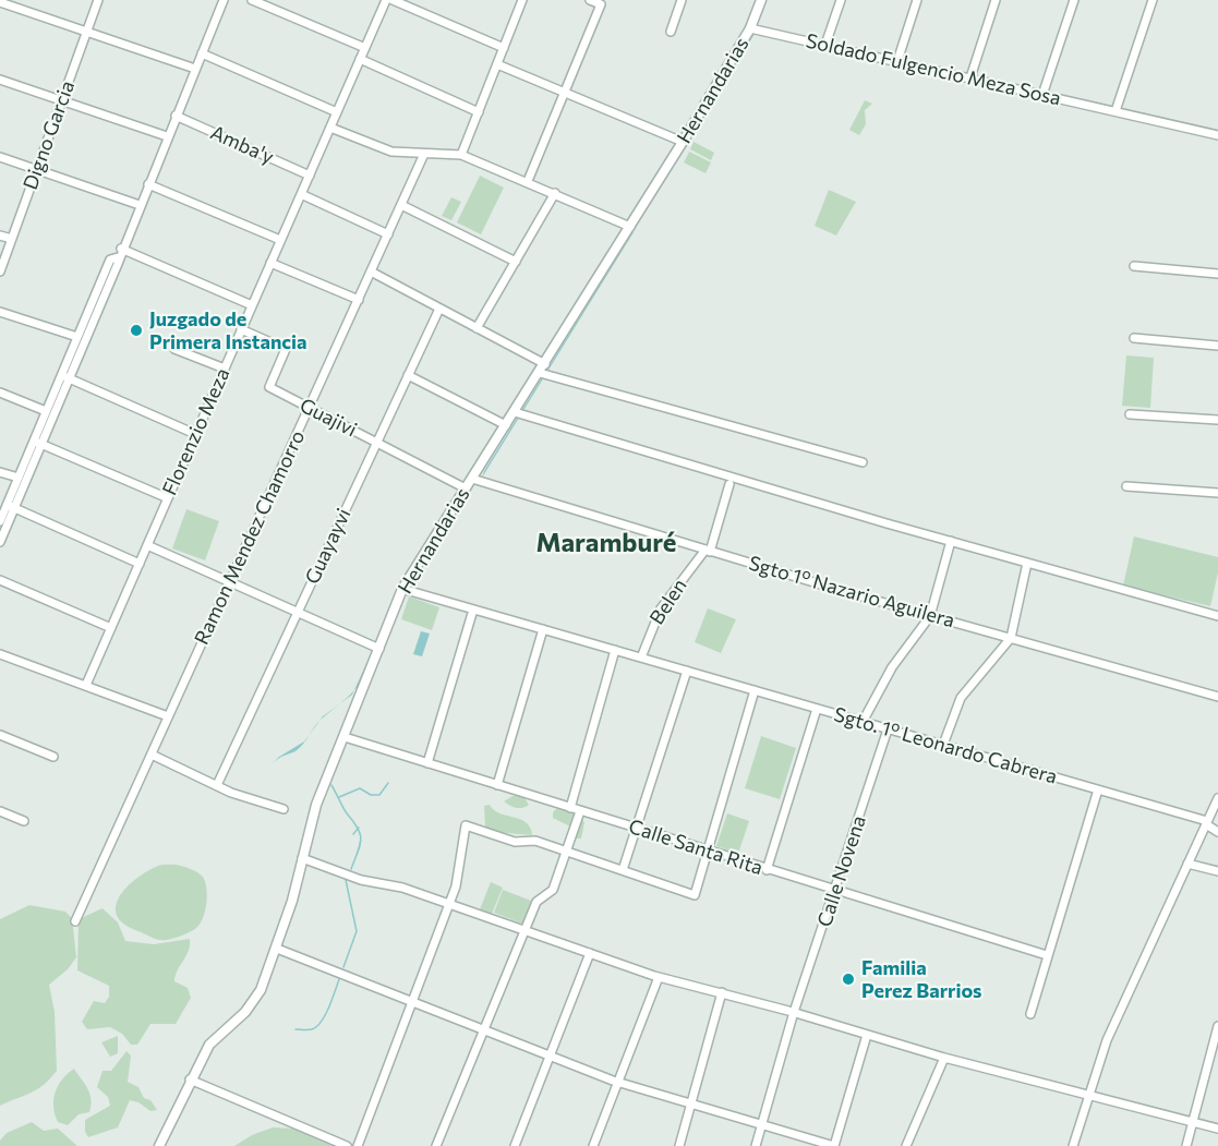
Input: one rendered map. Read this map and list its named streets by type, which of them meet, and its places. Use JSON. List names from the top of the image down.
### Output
{
  "streets": {
    "street": [
      "Soldado Fulgencio Meza Sosa",
      "Hernandarias",
      "Digno Garcia",
      "Amba'y",
      "Guajivi",
      "Florenzio Meza",
      "Ramon Mendez Chamorro",
      "Guayayvi",
      "Sgto 1º Nazario Aguilera",
      "Belen",
      "Sgto. 1º Leonardo Cabrera",
      "Calle Santa Rita",
      "Calle Novena"
    ]
  },
  "crossings": [
    ["Soldado Fulgencio Meza Sosa", "Hernandarias"],
    ["Hernandarias", "Guajivi"],
    ["Hernandarias", "Sgto 1º Nazario Aguilera"],
    ["Hernandarias", "Sgto. 1º Leonardo Cabrera"],
    ["Hernandarias", "Calle Santa Rita"],
    ["Amba'y", "Florenzio Meza"],
    ["Guajivi", "Florenzio Meza"],
    ["Guajivi", "Ramon Mendez Chamorro"],
    ["Guajivi", "Guayayvi"],
    ["Sgto 1º Nazario Aguilera", "Belen"],
    ["Belen", "Sgto. 1º Leonardo Cabrera"],
    ["Sgto. 1º Leonardo Cabrera", "Calle Novena"],
    ["Calle Santa Rita", "Calle Novena"]
  ],
  "districts": ["Maramburé"],
  "places": ["Juzgado de Primera Instancia", "Familia Perez Barrios"]
}
